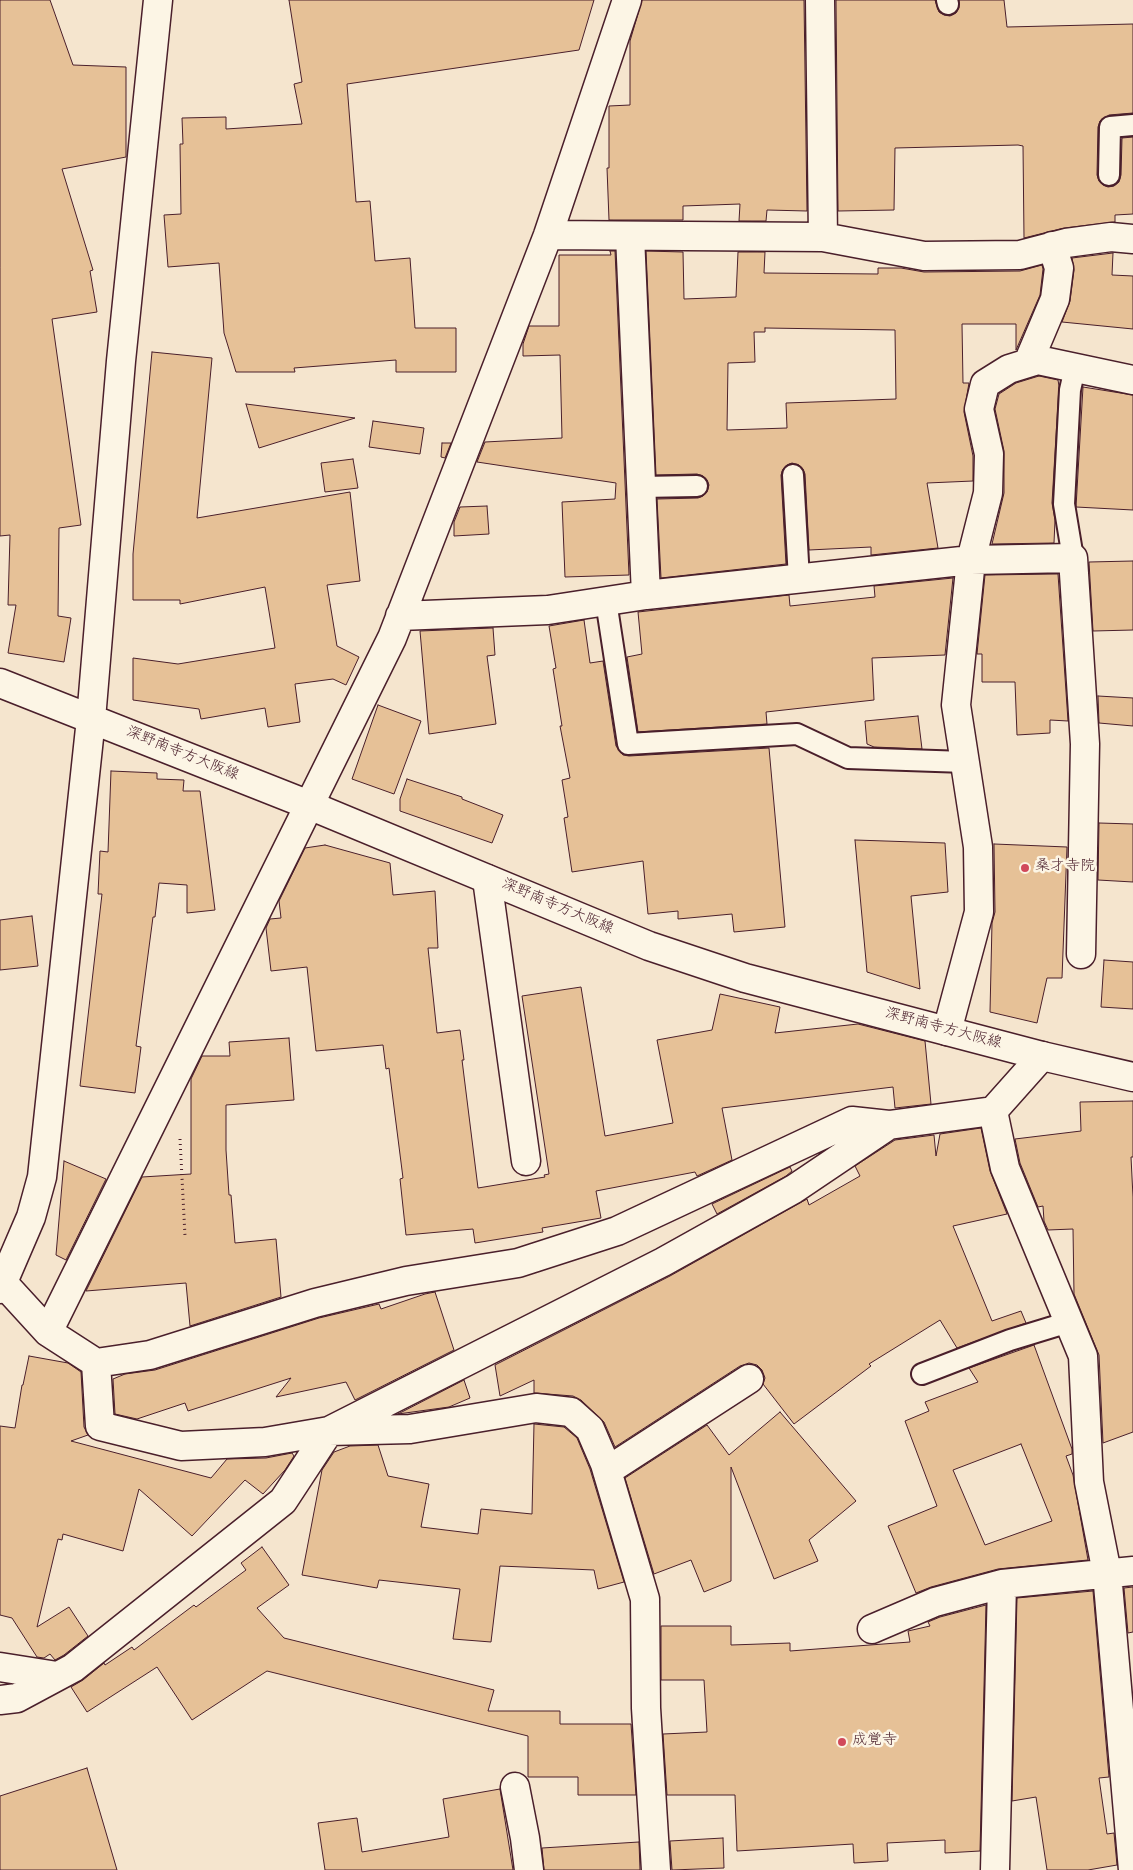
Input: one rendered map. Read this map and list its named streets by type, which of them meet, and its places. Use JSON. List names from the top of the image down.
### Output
{
  "streets": {
    "street": ["深野南寺方大阪線"]
  },
  "places": ["桑才寺院", "成覚寺"]
}
